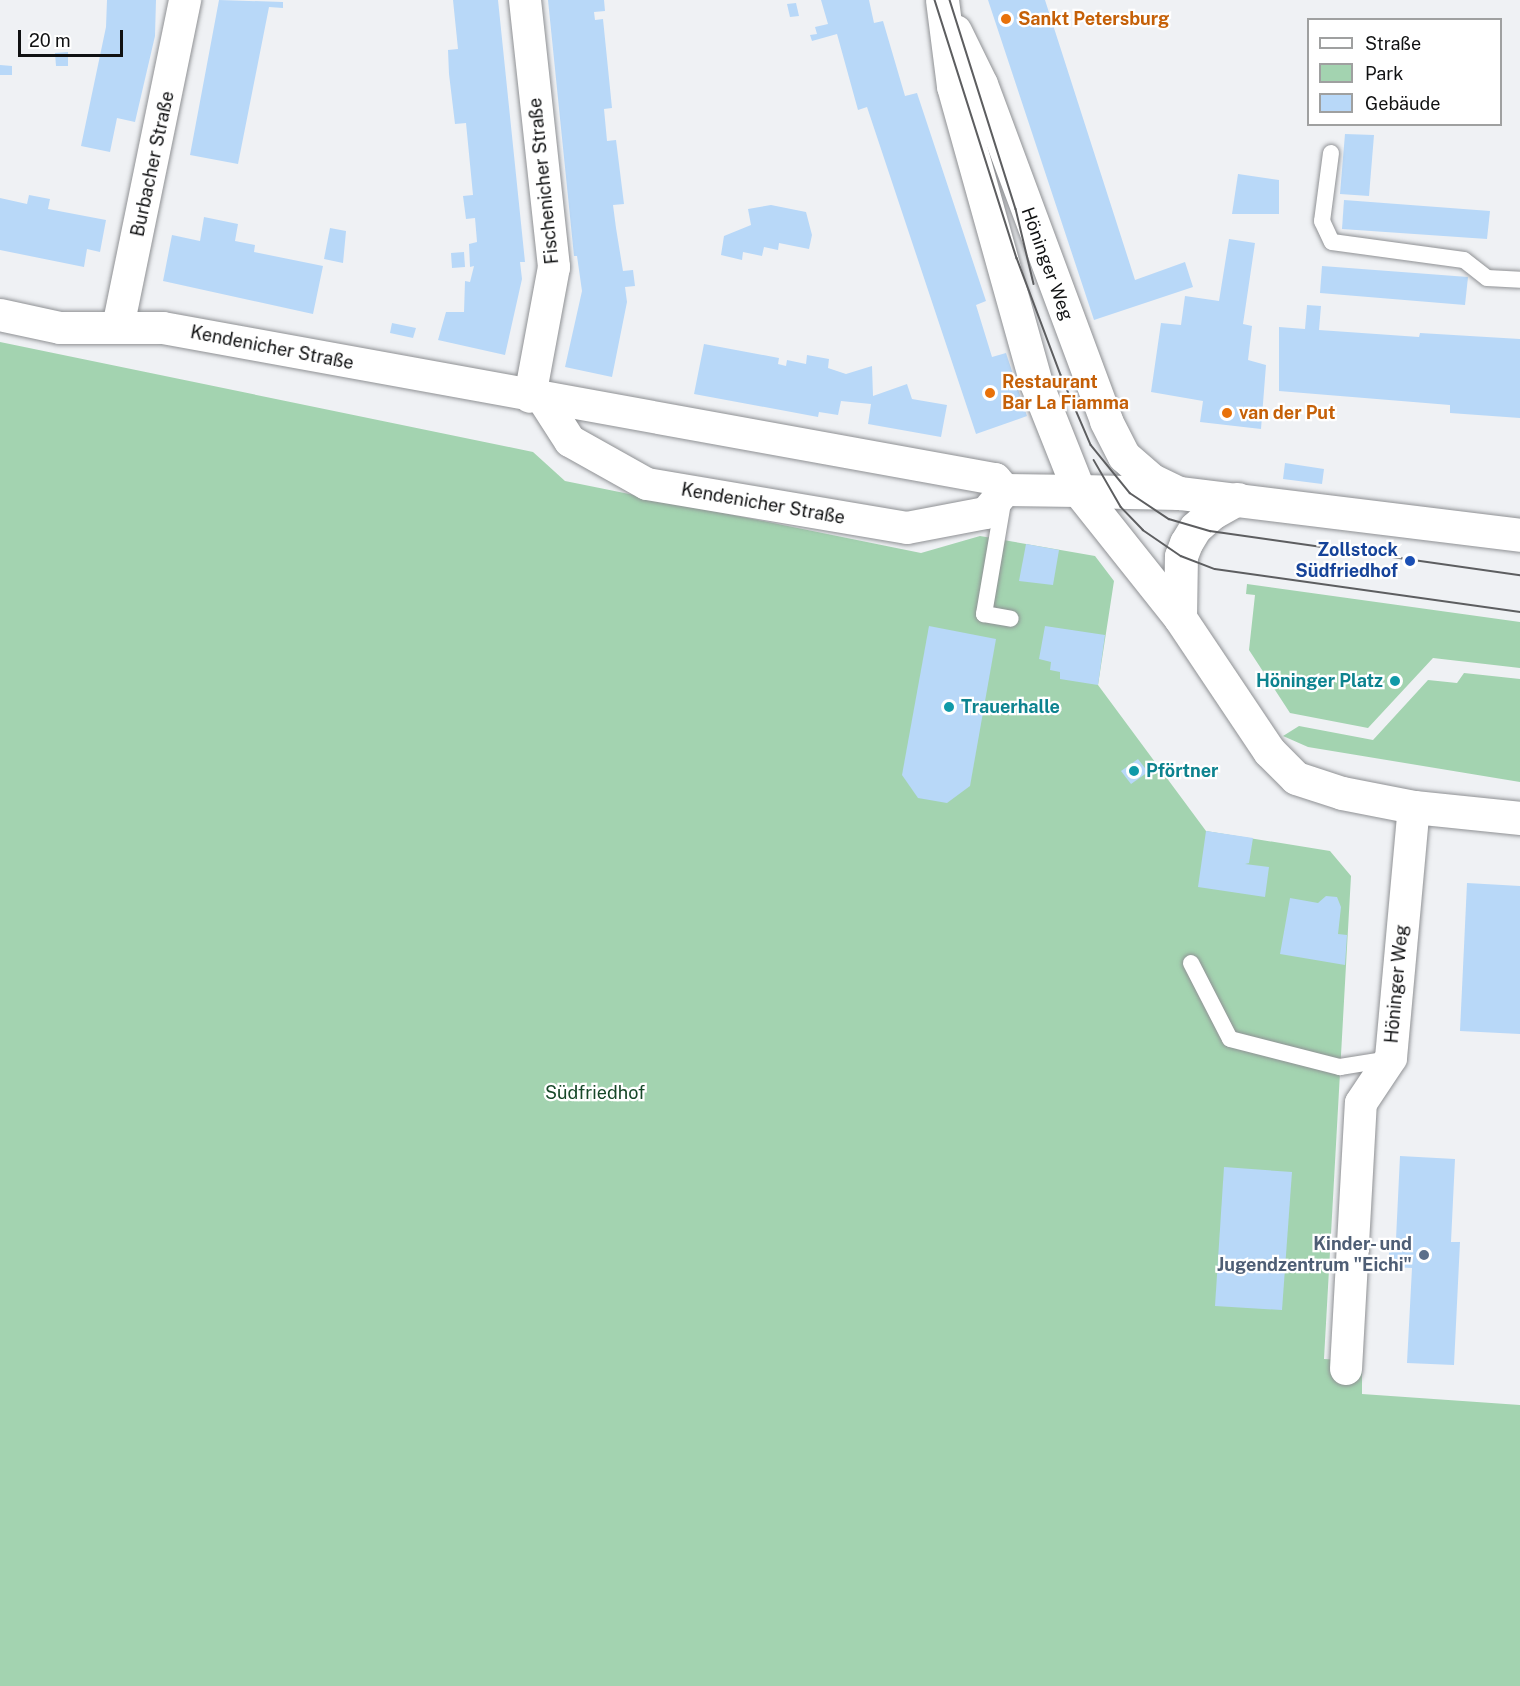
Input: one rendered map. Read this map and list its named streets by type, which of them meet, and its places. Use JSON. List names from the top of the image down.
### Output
{
  "streets": {
    "street": [
      "Burbacher Straße",
      "Fischenicher Straße",
      "Höninger Weg",
      "Kendenicher Straße"
    ]
  },
  "crossings": [
    ["Burbacher Straße", "Kendenicher Straße"],
    ["Fischenicher Straße", "Kendenicher Straße"]
  ],
  "parks": ["Südfriedhof"],
  "places": [
    "Sankt Petersburg",
    "Restaurant Bar La Fiamma",
    "van der Put",
    "Zollstock Südfriedhof",
    "Höninger Platz",
    "Trauerhalle",
    "Pförtner",
    "Kinder- und Jugendzentrum \"Eichi\""
  ],
  "legend": ["Straße", "Park", "Gebäude"],
  "scale_bar": "20 m"
}
